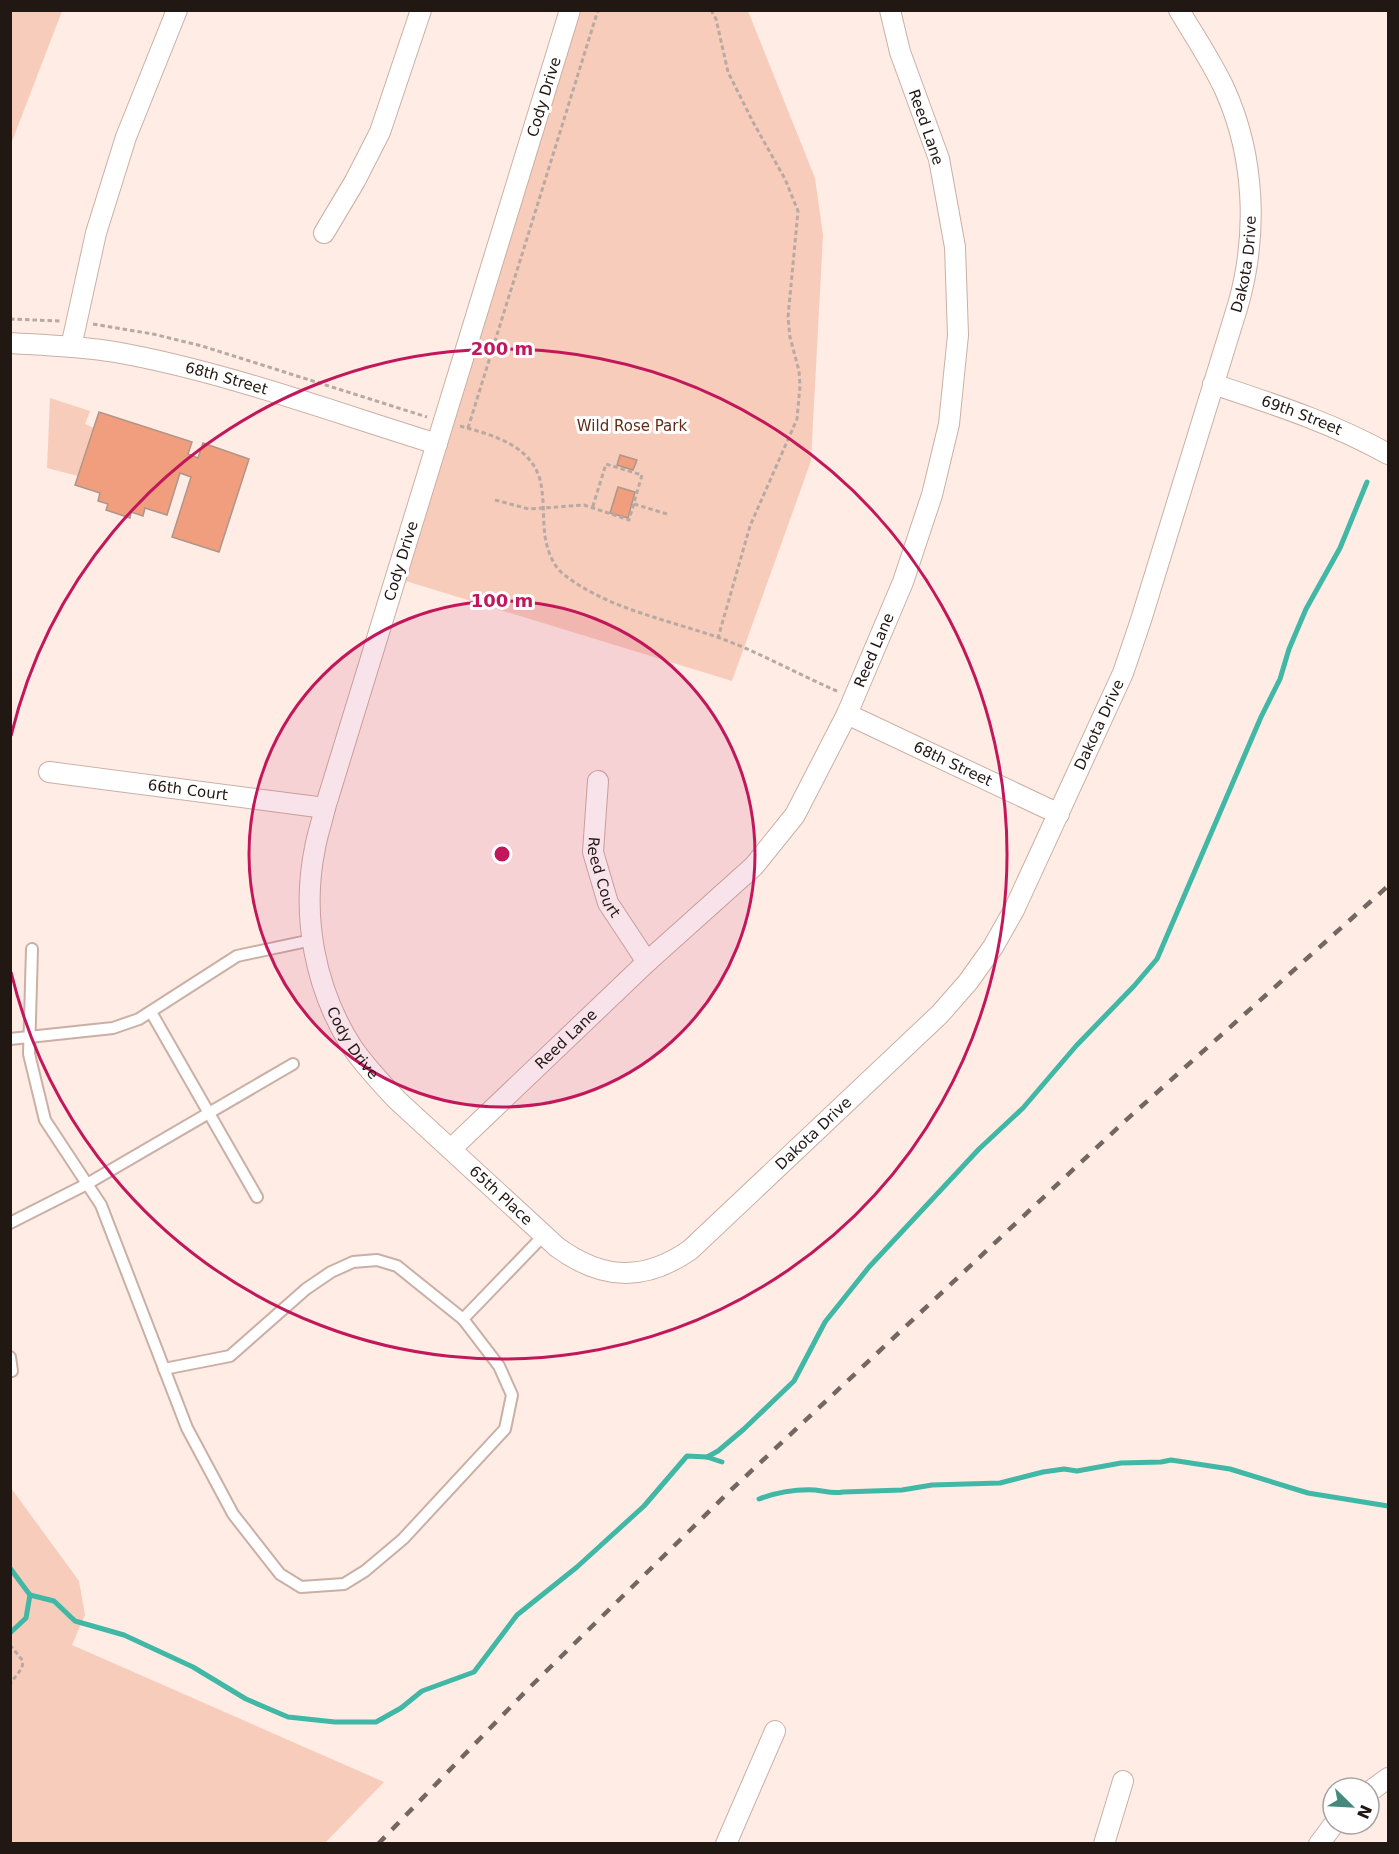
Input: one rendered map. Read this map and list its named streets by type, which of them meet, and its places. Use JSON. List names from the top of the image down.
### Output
{
  "streets": {
    "street": [
      "Cody Drive",
      "Reed Lane",
      "Dakota Drive",
      "68th Street",
      "69th Street",
      "66th Court",
      "Reed Court",
      "65th Place"
    ]
  },
  "crossings": [
    ["Cody Drive", "68th Street"],
    ["Cody Drive", "66th Court"],
    ["Cody Drive", "65th Place"],
    ["Reed Lane", "68th Street"],
    ["Reed Lane", "Reed Court"],
    ["Reed Lane", "65th Place"],
    ["Dakota Drive", "68th Street"],
    ["Dakota Drive", "69th Street"],
    ["Dakota Drive", "65th Place"]
  ],
  "parks": ["Wild Rose Park"],
  "north": "bottom right",
  "rings": ["200 m", "100 m"]
}
